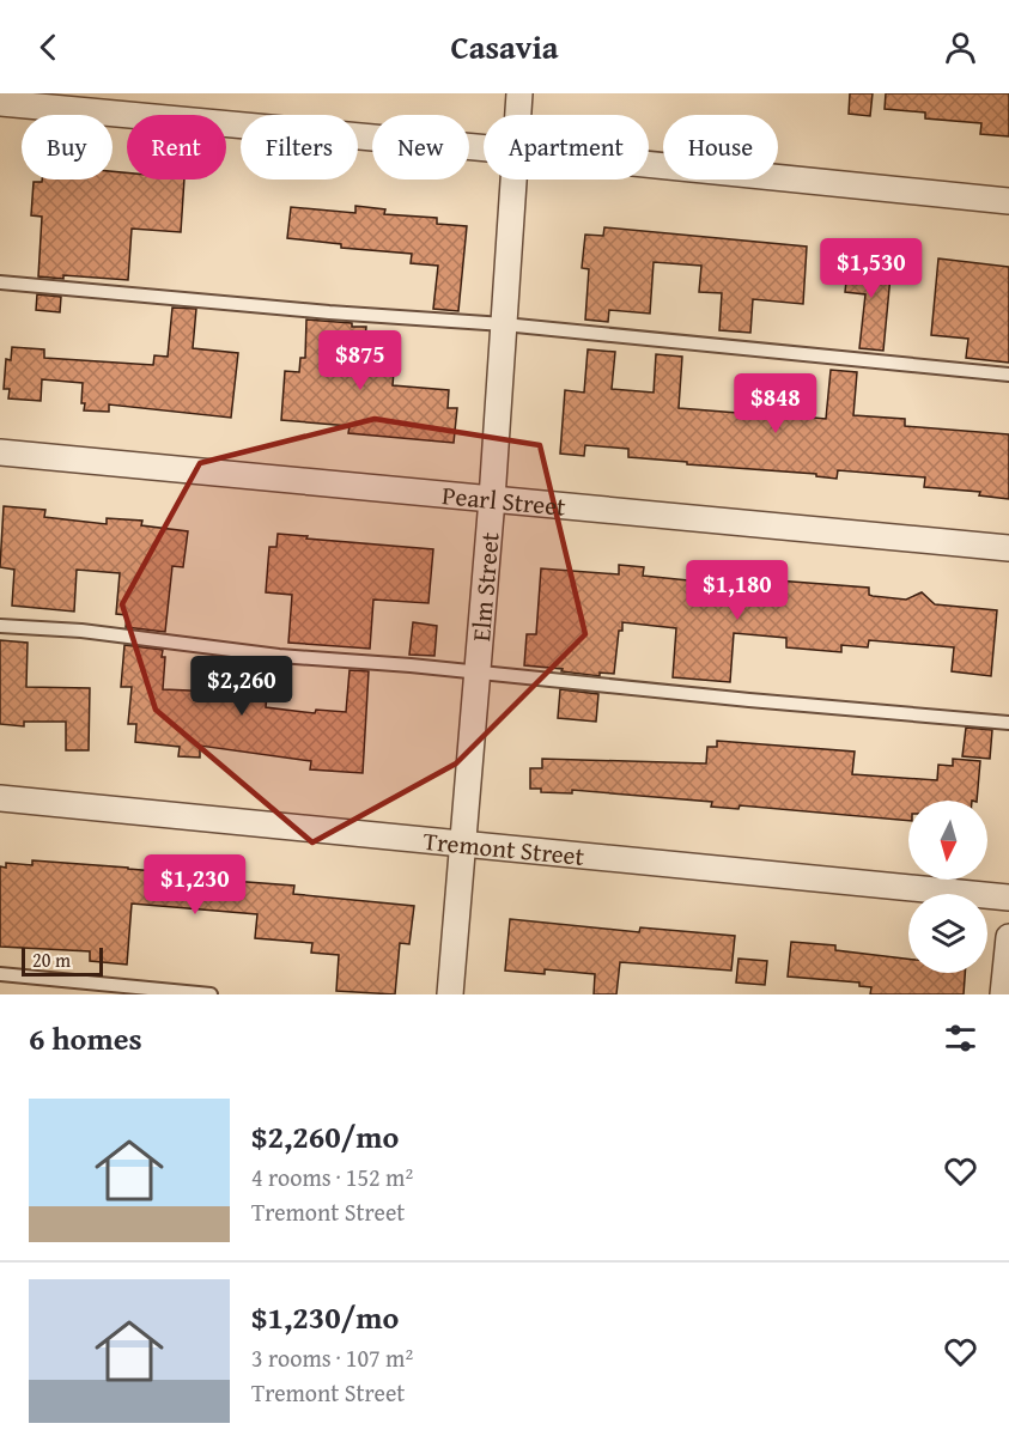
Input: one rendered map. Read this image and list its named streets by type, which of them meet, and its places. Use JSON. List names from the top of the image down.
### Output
{
  "streets": {
    "street": ["Pearl Street", "Elm Street", "Tremont Street"]
  },
  "crossings": [
    ["Pearl Street", "Elm Street"],
    ["Elm Street", "Tremont Street"]
  ],
  "scale_bar": "20 m",
  "north": "bottom",
  "page": {
    "header": "Casavia",
    "chip": [
      "Buy",
      "Rent",
      "Filters",
      "New",
      "Apartment",
      "House"
    ],
    "price": [
      "$1,530",
      "$875",
      "$848",
      "$1,180",
      "$2,260",
      "$1,230"
    ],
    "scale": "20 m",
    "heading": "6 homes",
    "list": [
      {
        "name": "$2,260/mo",
        "note": "4 rooms · 152 m² · Tremont Street"
      },
      {
        "name": "$1,230/mo",
        "note": "3 rooms · 107 m² · Tremont Street"
      }
    ]
  }
}
